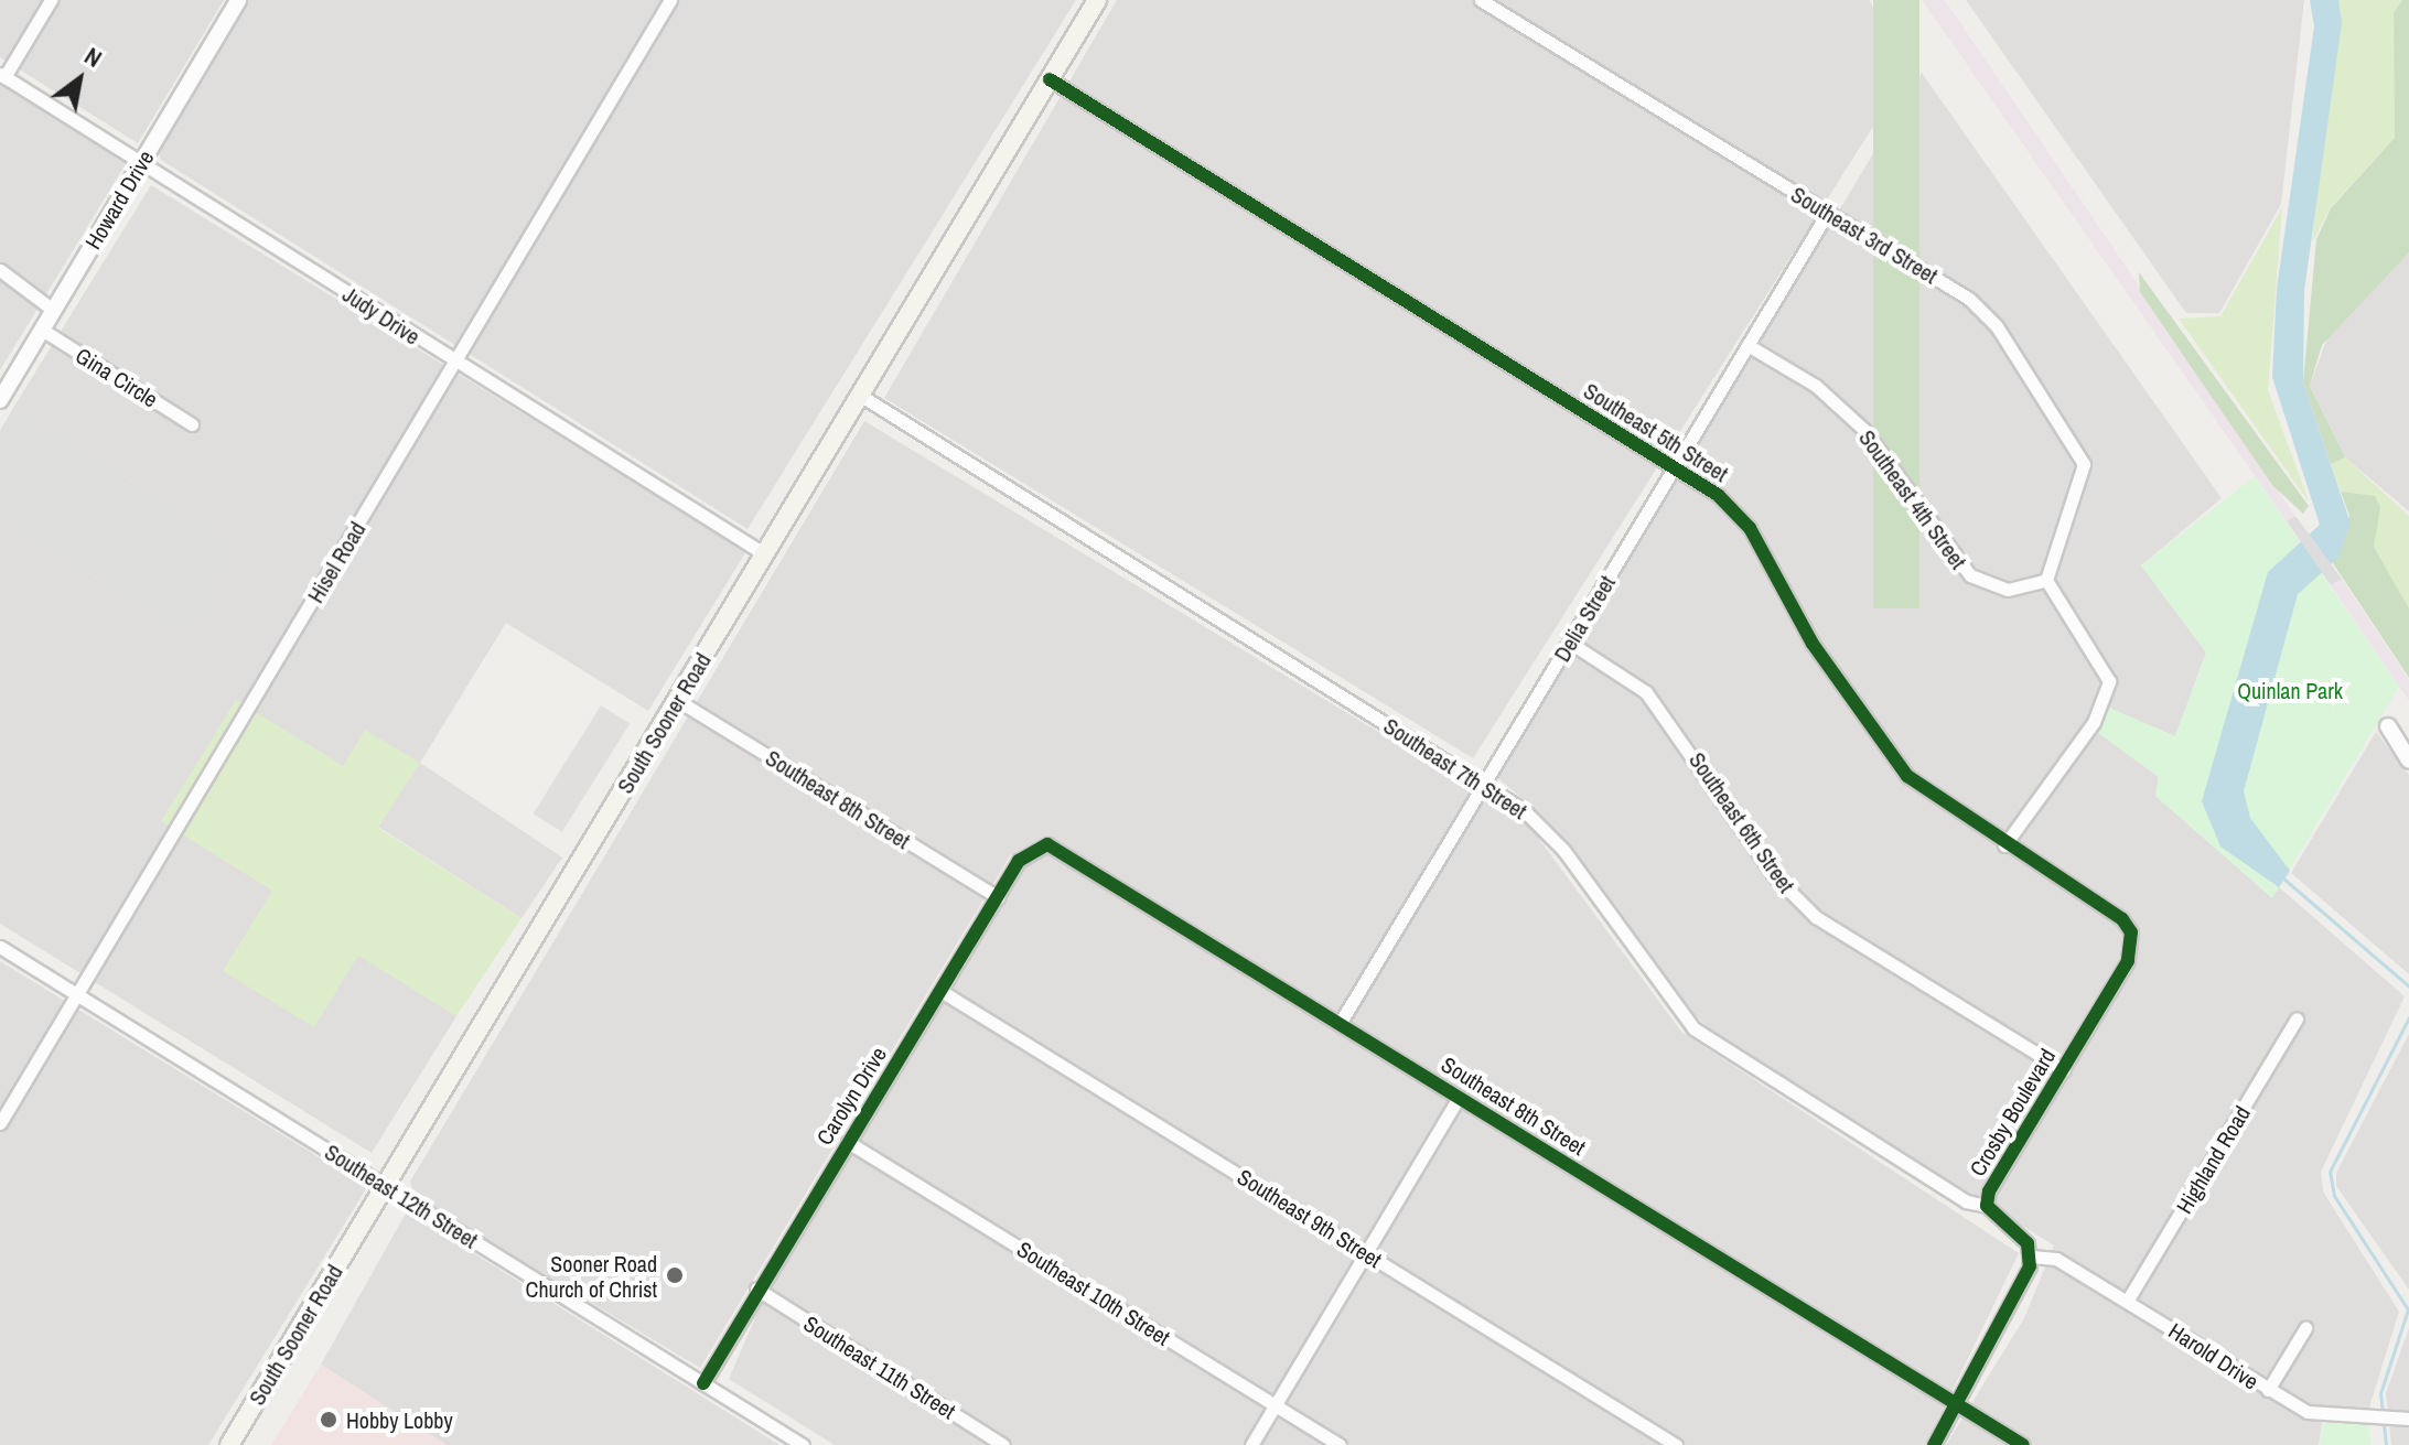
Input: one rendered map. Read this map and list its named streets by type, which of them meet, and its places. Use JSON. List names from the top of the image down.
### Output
{
  "streets": {
    "main road": ["South Sooner Road"],
    "street": [
      "Howard Drive",
      "Southeast 3rd Street",
      "Judy Drive",
      "Gina Circle",
      "Southeast 5th Street",
      "Southeast 4th Street",
      "Hisel Road",
      "Delia Street",
      "Southeast 7th Street",
      "Southeast 8th Street",
      "Southeast 6th Street",
      "Carolyn Drive",
      "Crosby Boulevard",
      "Highland Road",
      "Southeast 12th Street",
      "Southeast 9th Street",
      "Southeast 10th Street",
      "Harold Drive",
      "Southeast 11th Street"
    ]
  },
  "crossings": [
    ["Howard Drive", "Judy Drive"],
    ["Howard Drive", "Gina Circle"],
    ["Southeast 3rd Street", "Southeast 4th Street"],
    ["Southeast 3rd Street", "Delia Street"],
    ["Judy Drive", "Hisel Road"],
    ["Judy Drive", "South Sooner Road"],
    ["Southeast 5th Street", "Delia Street"],
    ["Southeast 5th Street", "South Sooner Road"],
    ["Southeast 5th Street", "Crosby Boulevard"],
    ["Southeast 4th Street", "Delia Street"],
    ["Hisel Road", "Southeast 12th Street"],
    ["Delia Street", "Southeast 7th Street"],
    ["Delia Street", "Southeast 8th Street"],
    ["Delia Street", "Southeast 6th Street"],
    ["South Sooner Road", "Southeast 7th Street"],
    ["South Sooner Road", "Southeast 8th Street"],
    ["South Sooner Road", "Southeast 12th Street"],
    ["Southeast 7th Street", "Crosby Boulevard"],
    ["Southeast 8th Street", "Carolyn Drive"],
    ["Southeast 6th Street", "Crosby Boulevard"],
    ["Carolyn Drive", "Southeast 12th Street"],
    ["Carolyn Drive", "Southeast 9th Street"],
    ["Carolyn Drive", "Southeast 10th Street"],
    ["Carolyn Drive", "Southeast 11th Street"],
    ["Crosby Boulevard", "Harold Drive"],
    ["Highland Road", "Harold Drive"]
  ],
  "parks": ["Quinlan Park"],
  "places": ["Sooner Road Church of Christ", "Hobby Lobby"],
  "north": "top right"
}
